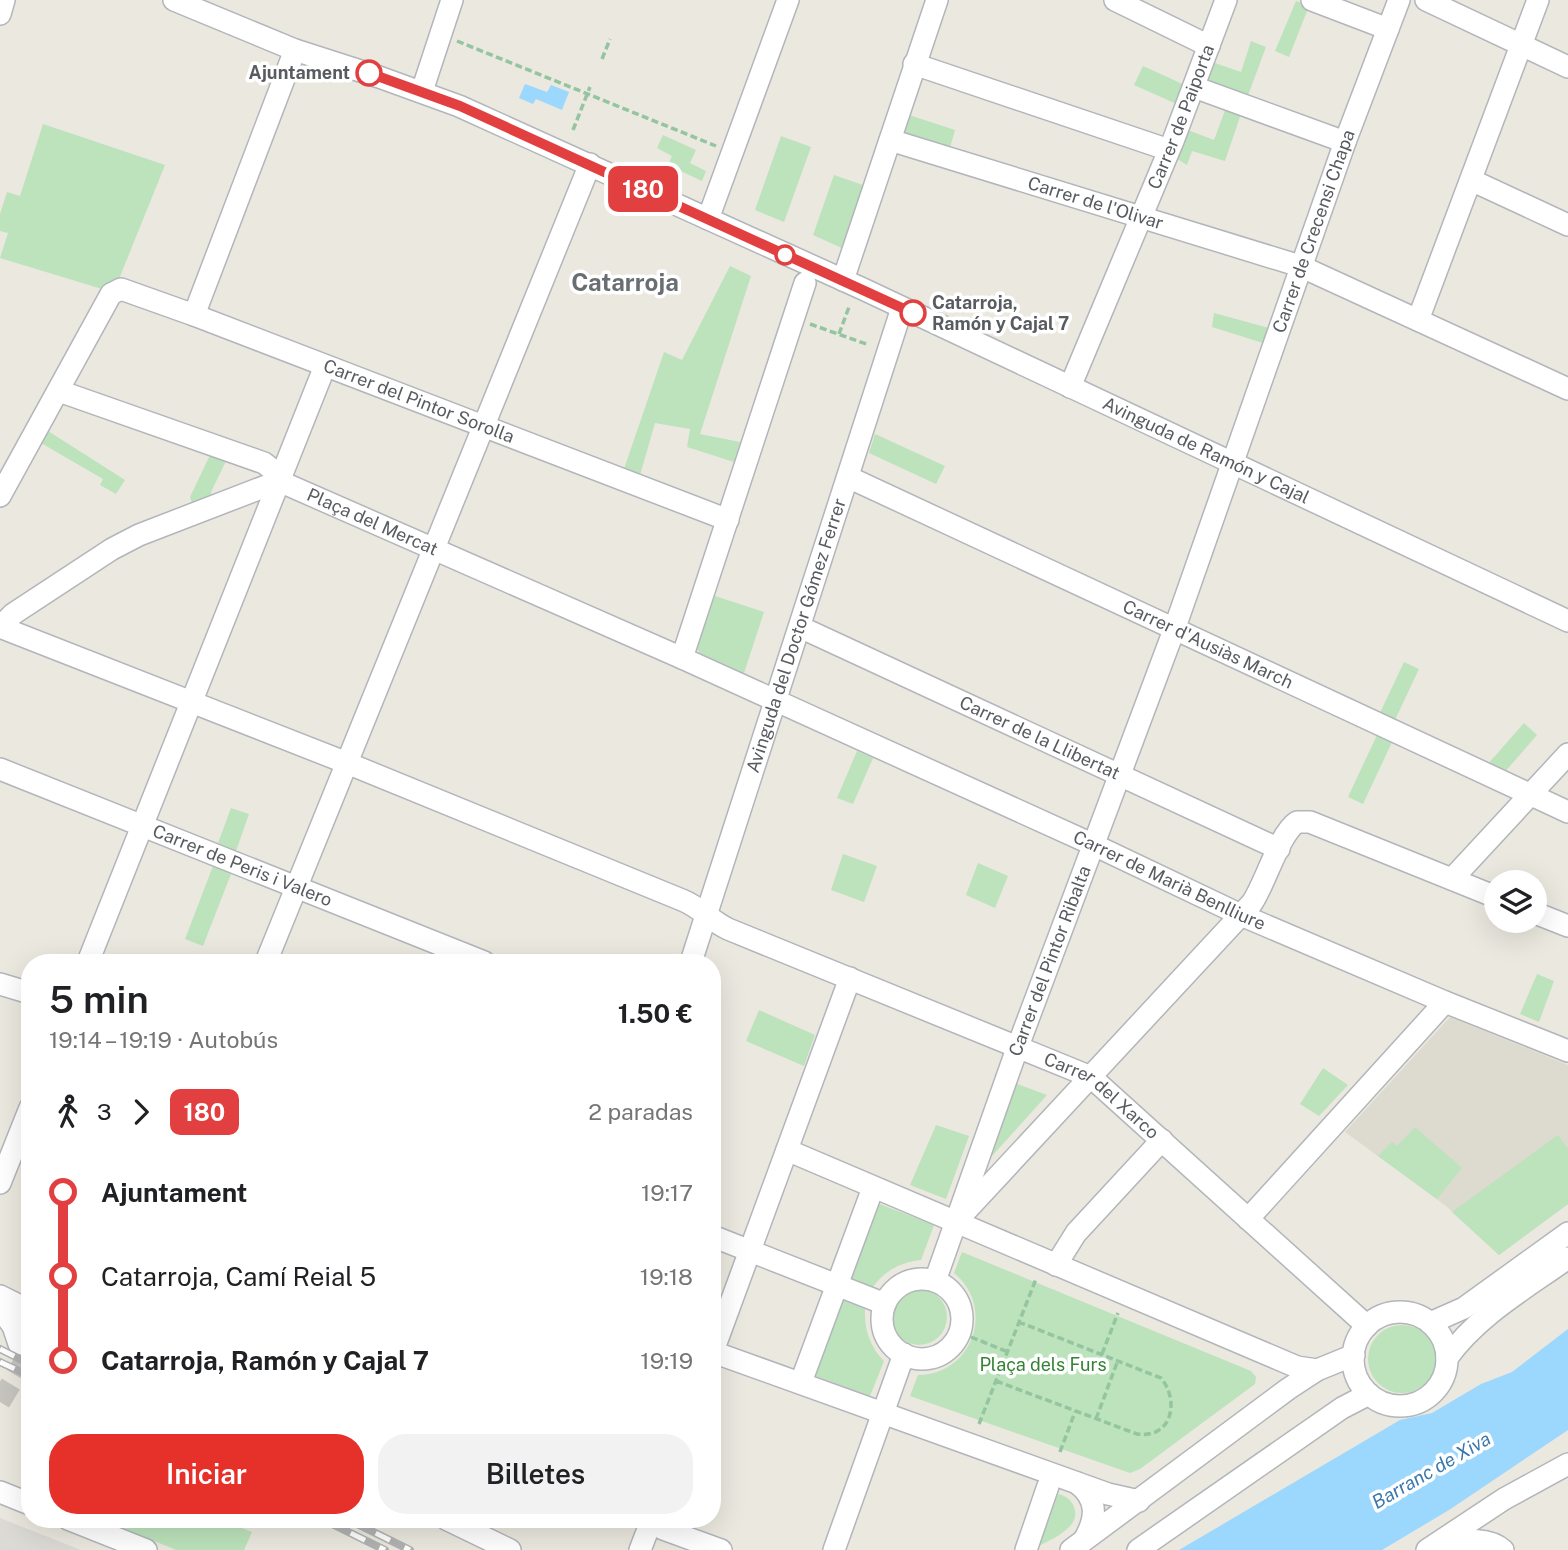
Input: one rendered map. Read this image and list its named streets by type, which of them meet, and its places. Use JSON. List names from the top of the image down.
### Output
{
  "streets": {
    "street": [
      "Carrer de Paiporta",
      "Carrer de l'Olivar",
      "Carrer de Crecensi Chapa",
      "Carrer del Pintor Sorolla",
      "Avinguda de Ramón y Cajal",
      "Plaça del Mercat",
      "Avinguda del Doctor Gómez Ferrer",
      "Carrer d'Ausiàs March",
      "Carrer de la Llibertat",
      "Carrer de Peris i Valero",
      "Carrer de Marià Benlliure",
      "Carrer del Pintor Ribalta",
      "Carrer del Xarco"
    ]
  },
  "crossings": [
    ["Carrer de Paiporta", "Carrer de l'Olivar"],
    ["Carrer de Paiporta", "Avinguda de Ramón y Cajal"],
    ["Carrer de l'Olivar", "Carrer de Crecensi Chapa"],
    ["Carrer de Crecensi Chapa", "Avinguda de Ramón y Cajal"],
    ["Carrer de Crecensi Chapa", "Carrer del Pintor Ribalta"],
    ["Avinguda de Ramón y Cajal", "Avinguda del Doctor Gómez Ferrer"],
    ["Avinguda de Ramón y Cajal", "Carrer del Pintor Ribalta"],
    ["Plaça del Mercat", "Carrer de Peris i Valero"],
    ["Plaça del Mercat", "Carrer de Marià Benlliure"],
    ["Plaça del Mercat", "Carrer del Xarco"],
    ["Avinguda del Doctor Gómez Ferrer", "Carrer d'Ausiàs March"],
    ["Avinguda del Doctor Gómez Ferrer", "Carrer de la Llibertat"],
    ["Avinguda del Doctor Gómez Ferrer", "Carrer de Marià Benlliure"],
    ["Avinguda del Doctor Gómez Ferrer", "Carrer del Xarco"],
    ["Carrer d'Ausiàs March", "Carrer del Pintor Ribalta"],
    ["Carrer de la Llibertat", "Carrer del Pintor Ribalta"],
    ["Carrer de Marià Benlliure", "Carrer del Pintor Ribalta"],
    ["Carrer del Pintor Ribalta", "Carrer del Xarco"]
  ],
  "districts": ["Catarroja"],
  "water": ["Barranc de Xiva"],
  "parks": ["Plaça dels Furs"],
  "places": ["Ajuntament", "Catarroja, Ramón y Cajal 7"],
  "lines": ["bus line 180"],
  "page": {
    "on_map": "180",
    "heading": ["5 min", "19:14 – 19:19 · Autobús", "1.50 €"],
    "legs": ["3", "180", "2 paradas"],
    "list": [
      {
        "name": "Ajuntament",
        "value": "19:17"
      },
      {
        "name": "Catarroja, Camí Reial 5",
        "value": "19:18"
      },
      {
        "name": "Catarroja, Ramón y Cajal 7",
        "value": "19:19"
      }
    ],
    "buttons": ["Iniciar", "Billetes"]
  }
}
